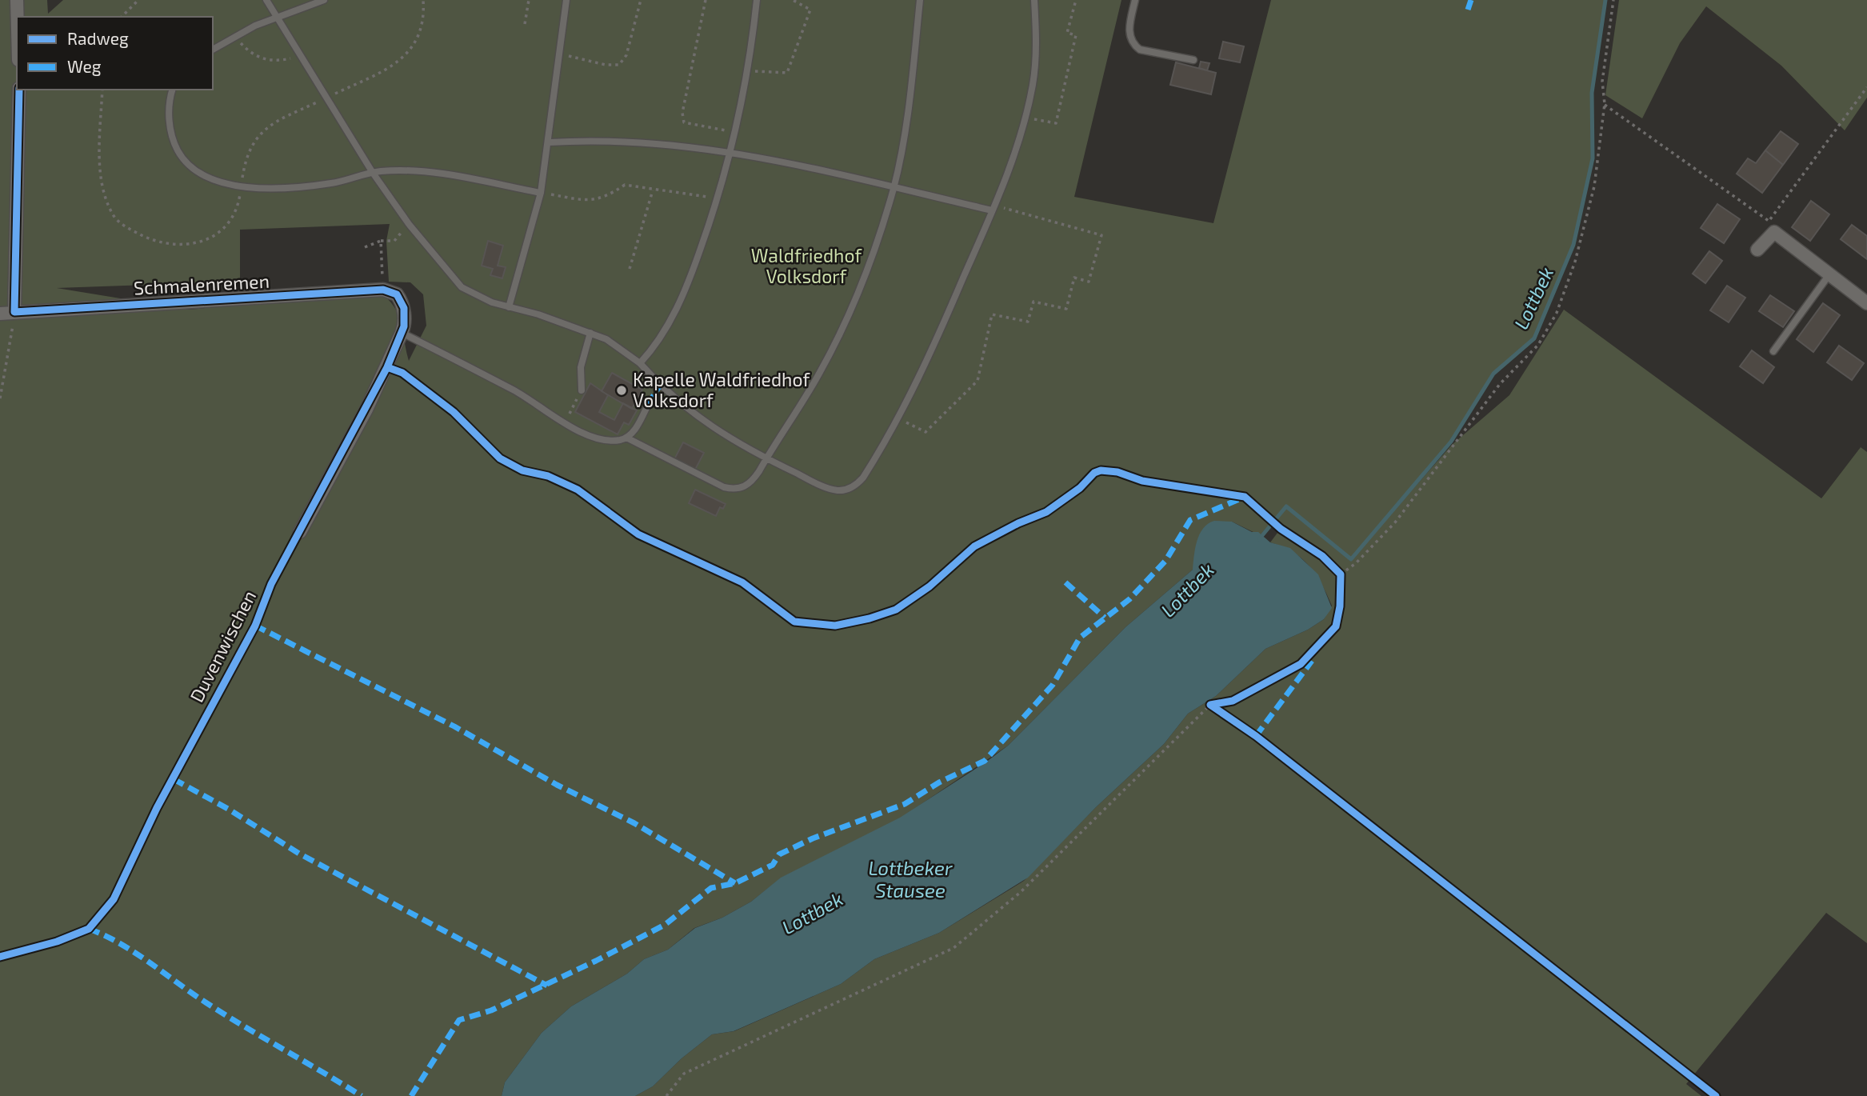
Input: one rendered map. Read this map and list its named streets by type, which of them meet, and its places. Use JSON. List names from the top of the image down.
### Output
{
  "streets": {
    "street": ["Schmalenremen"],
    "cycle path": ["Duvenwischen"]
  },
  "water": ["Lottbek", "Lottbeker Stausee"],
  "parks": ["Waldfriedhof Volksdorf"],
  "places": ["Kapelle Waldfriedhof Volksdorf"],
  "legend": ["Radweg", "Weg"]
}
